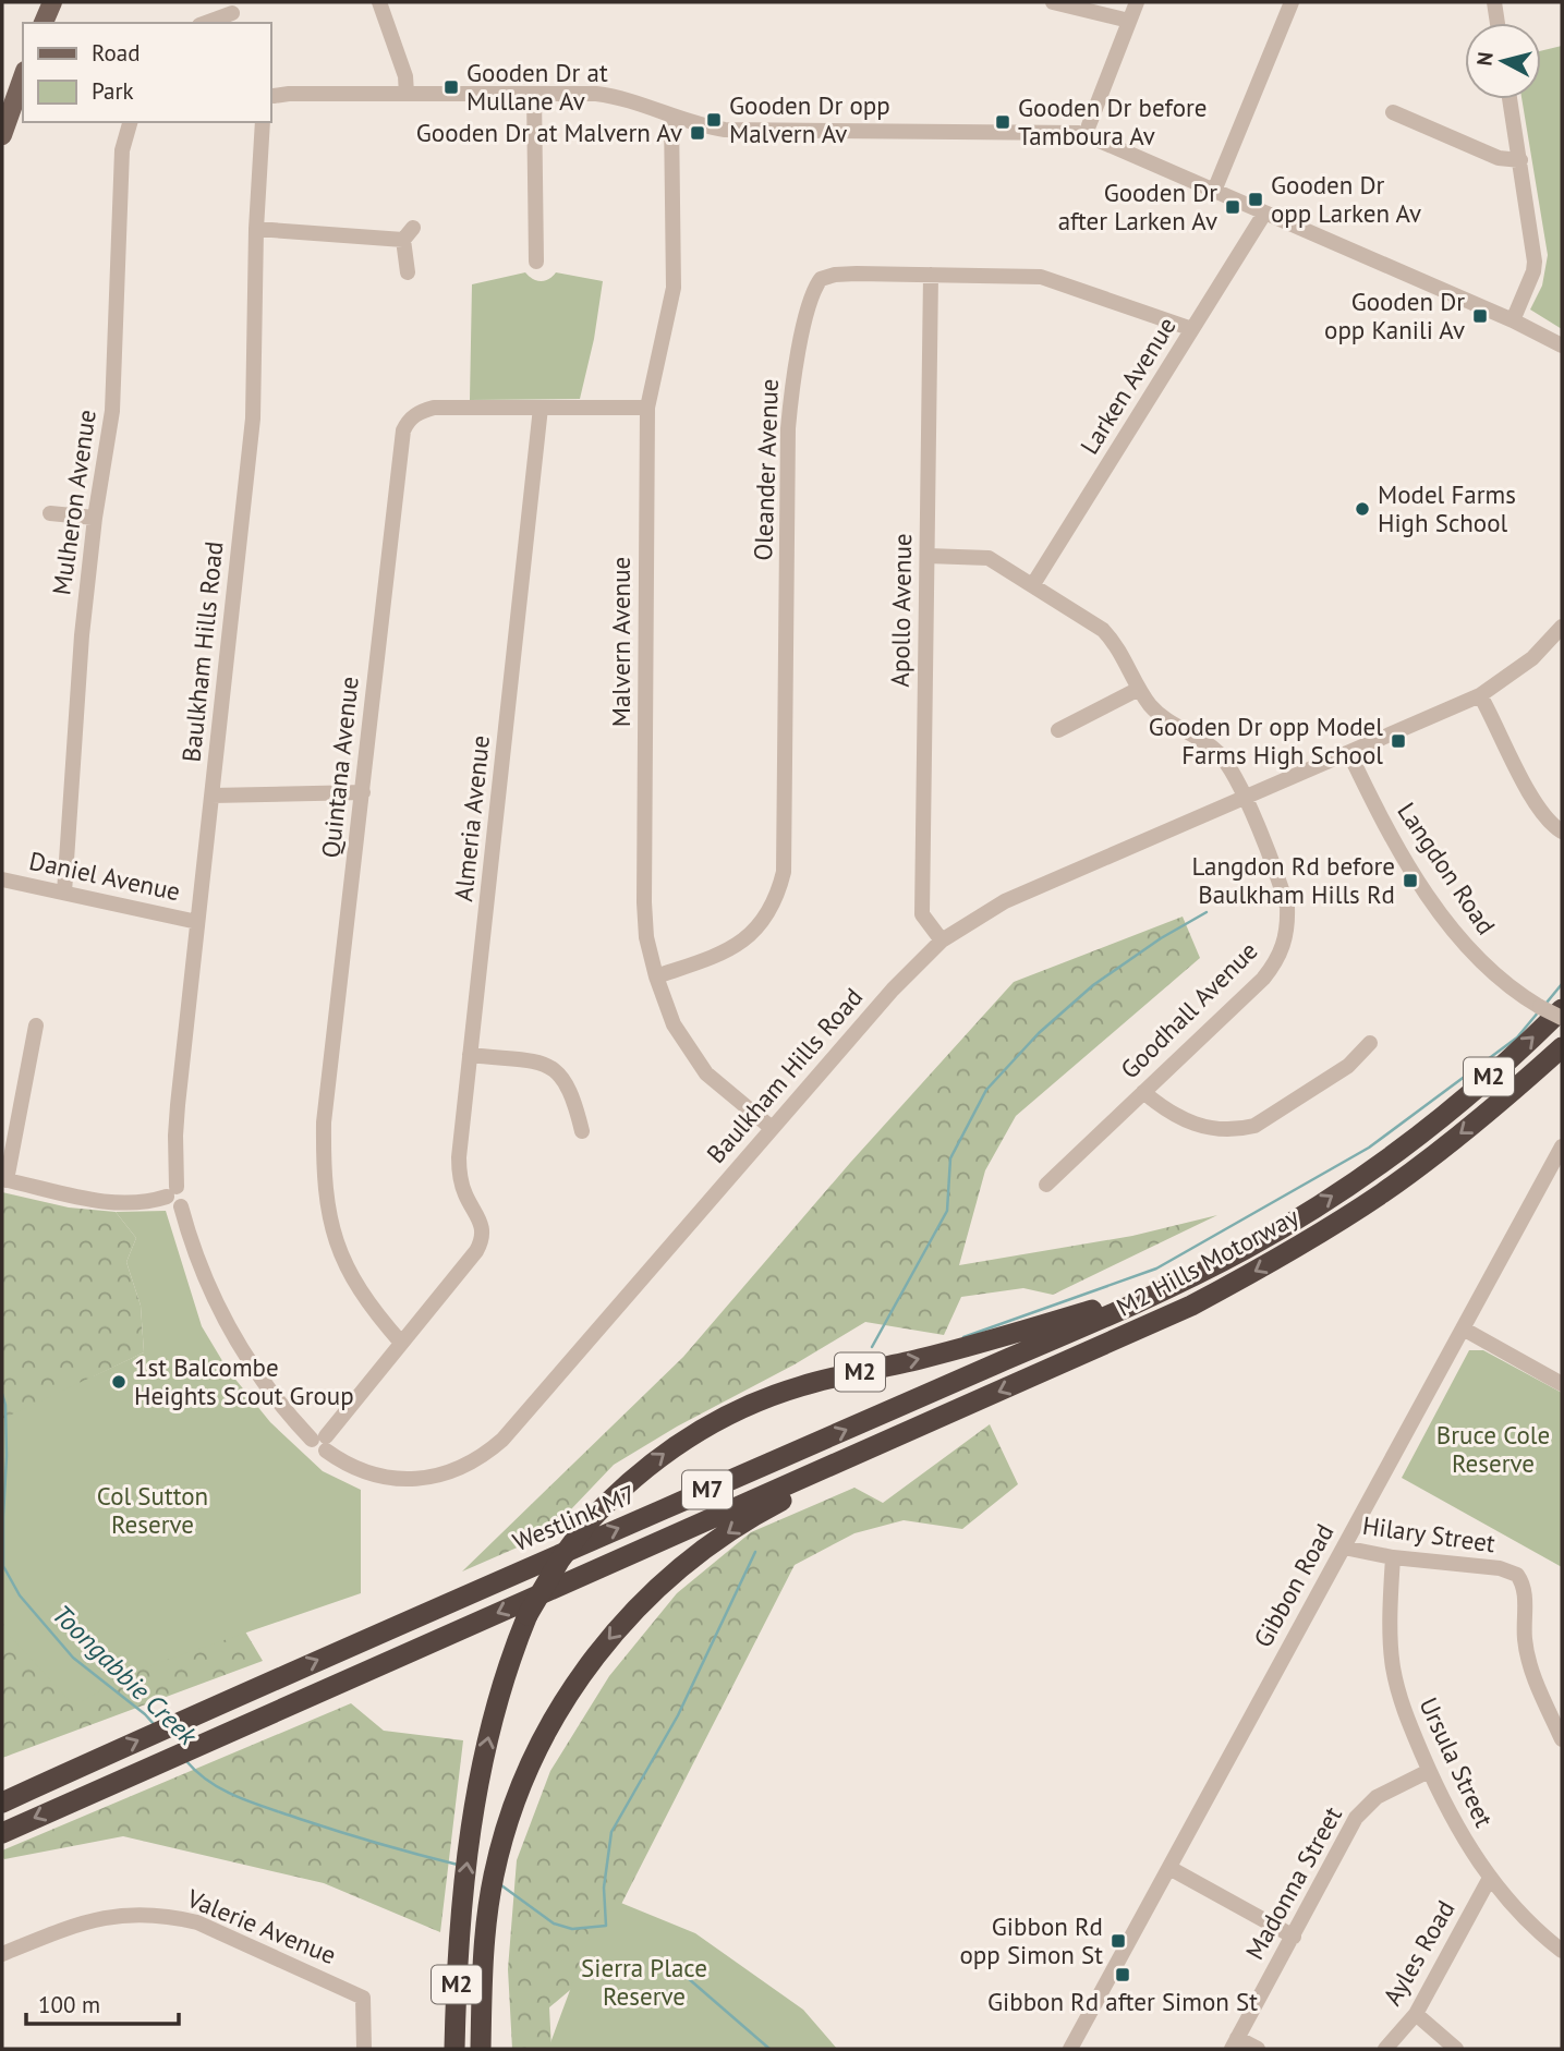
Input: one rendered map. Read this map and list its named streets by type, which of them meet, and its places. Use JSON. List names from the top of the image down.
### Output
{
  "streets": {
    "highway": [
      "M2",
      "M2 Hills Motorway",
      "M7",
      "Westlink M7"
    ],
    "street": [
      "Larken Avenue",
      "Oleander Avenue",
      "Mulheron Avenue",
      "Apollo Avenue",
      "Malvern Avenue",
      "Baulkham Hills Road",
      "Quintana Avenue",
      "Almeria Avenue",
      "Langdon Road",
      "Daniel Avenue",
      "Goodhall Avenue",
      "Hilary Street",
      "Gibbon Road",
      "Ursula Street",
      "Madonna Street",
      "Valerie Avenue",
      "Ayles Road"
    ]
  },
  "crossings": [
    ["Larken Avenue", "Oleander Avenue"],
    ["Larken Avenue", "Goodhall Avenue"],
    ["Oleander Avenue", "Apollo Avenue"],
    ["Oleander Avenue", "Malvern Avenue"],
    ["Mulheron Avenue", "Daniel Avenue"],
    ["Apollo Avenue", "Baulkham Hills Road"],
    ["Apollo Avenue", "Goodhall Avenue"],
    ["Malvern Avenue", "Baulkham Hills Road"],
    ["Malvern Avenue", "Quintana Avenue"],
    ["Baulkham Hills Road", "Almeria Avenue"],
    ["Baulkham Hills Road", "Langdon Road"],
    ["Baulkham Hills Road", "Daniel Avenue"],
    ["Baulkham Hills Road", "Goodhall Avenue"],
    ["Quintana Avenue", "Almeria Avenue"],
    ["M2", "M2 Hills Motorway"],
    ["M2", "M7"],
    ["M2", "Westlink M7"],
    ["M2 Hills Motorway", "M7"],
    ["M2 Hills Motorway", "Westlink M7"],
    ["Hilary Street", "Gibbon Road"],
    ["Hilary Street", "Ursula Street"],
    ["Ursula Street", "Madonna Street"],
    ["Ursula Street", "Ayles Road"]
  ],
  "water": ["Toongabbie Creek"],
  "parks": ["Bruce Cole Reserve", "Col Sutton Reserve", "Sierra Place Reserve"],
  "places": {
    "transit": [
      "Gooden Dr at Mullane Av",
      "Gooden Dr opp Malvern Av",
      "Gooden Dr before Tamboura Av",
      "Gooden Dr at Malvern Av",
      "Gooden Dr opp Larken Av",
      "Gooden Dr after Larken Av",
      "Gooden Dr opp Kanili Av",
      "Gooden Dr opp Model Farms High School",
      "Langdon Rd before Baulkham Hills Rd",
      "Gibbon Rd opp Simon St",
      "Gibbon Rd after Simon St"
    ],
    "other": ["Model Farms High School", "1st Balcombe Heights Scout Group"]
  },
  "legend": ["Road", "Park"],
  "scale_bar": "100 m",
  "north": "left"
}
